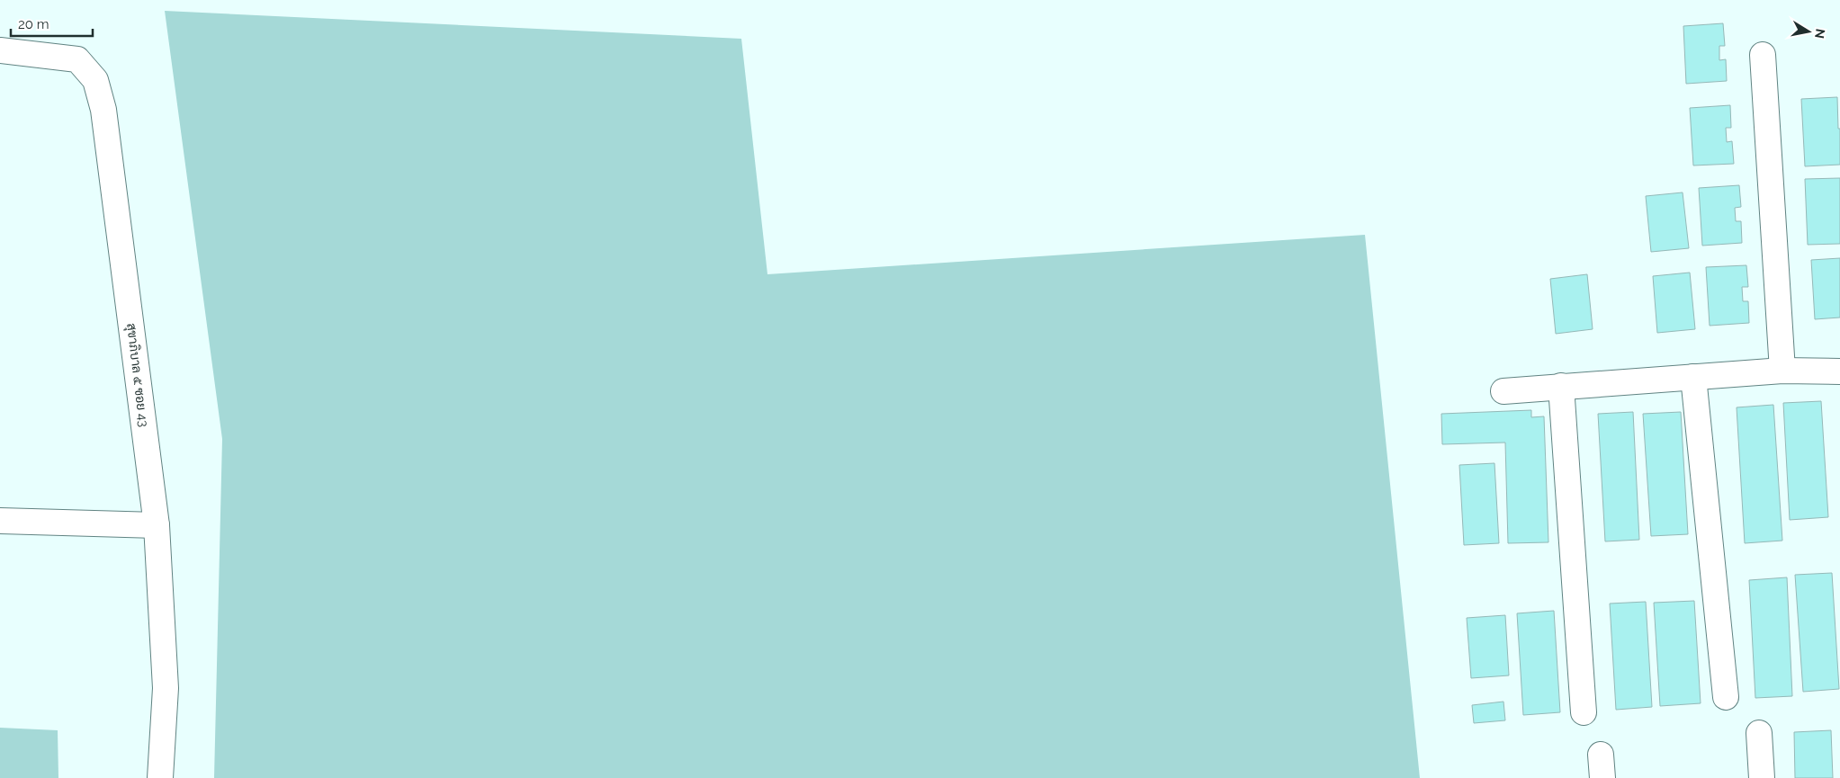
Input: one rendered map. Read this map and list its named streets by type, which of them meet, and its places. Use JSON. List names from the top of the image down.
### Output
{
  "streets": {
    "street": ["สุขาภิบาล ๕ ซอย 43"]
  },
  "scale_bar": "20 m",
  "north": "right"
}
